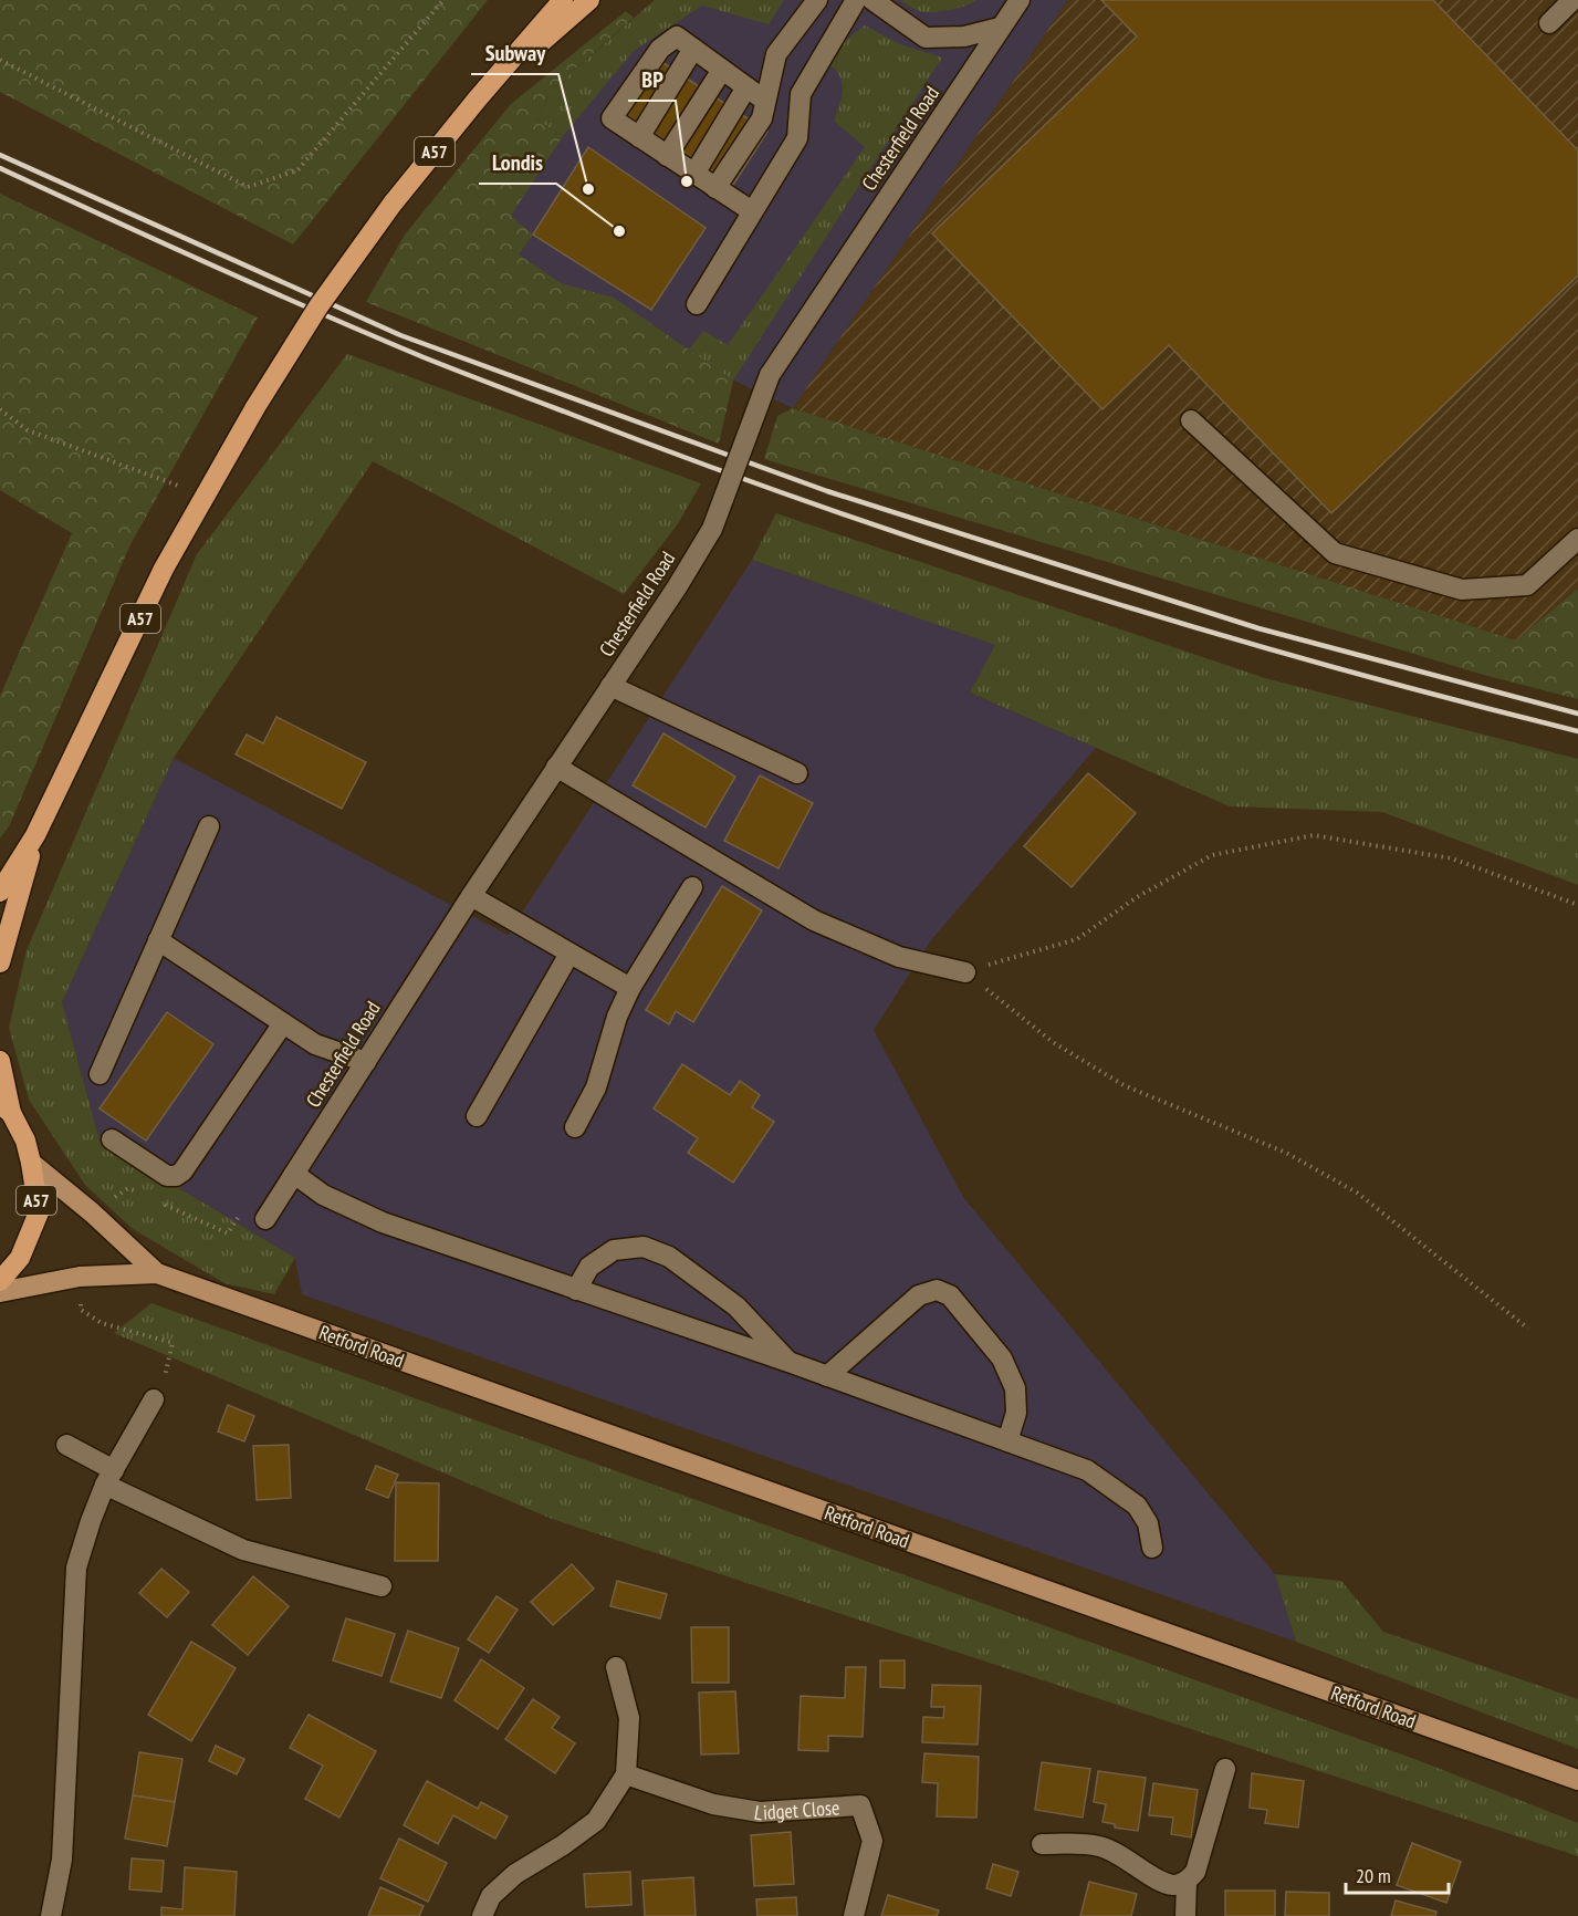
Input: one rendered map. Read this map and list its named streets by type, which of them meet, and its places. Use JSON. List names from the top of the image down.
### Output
{
  "streets": {
    "highway": ["A57"],
    "main road": ["Retford Road"],
    "street": ["Chesterfield Road", "Lidget Close"]
  },
  "crossings": [
    ["A57", "Retford Road"]
  ],
  "places": ["BP", "Subway", "Londis"],
  "scale_bar": "20 m"
}
